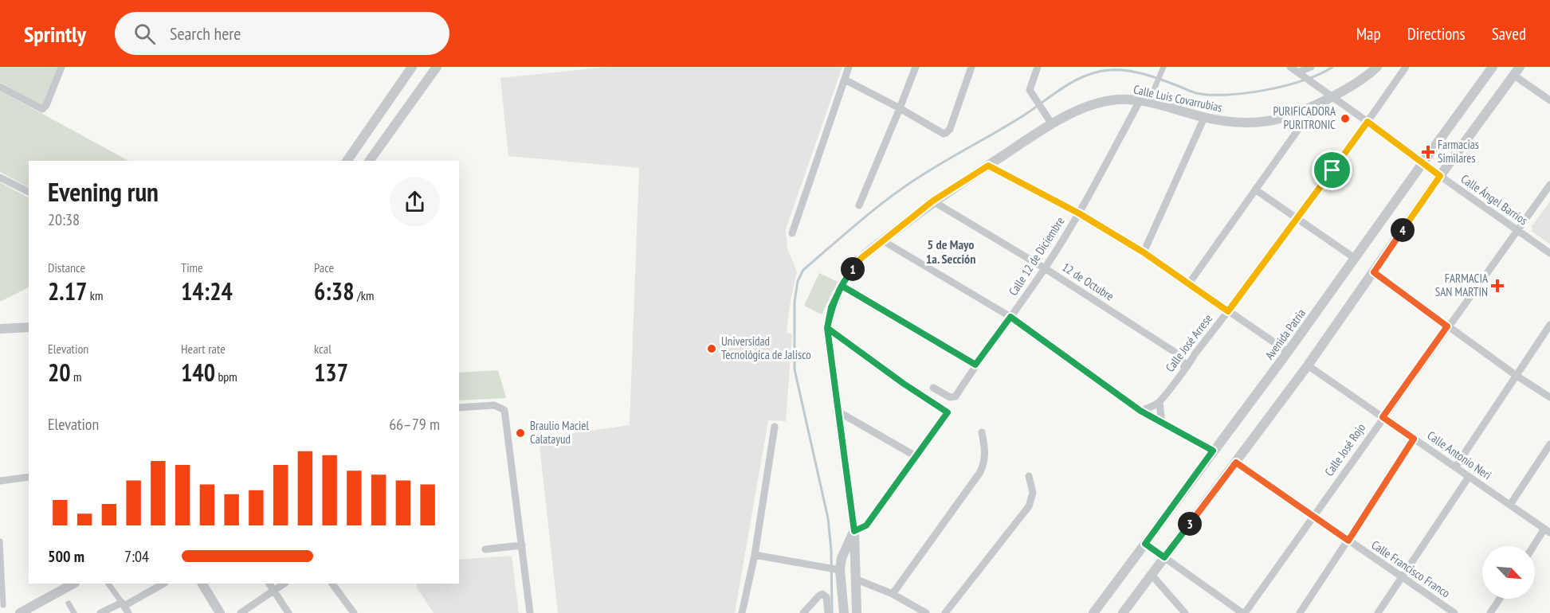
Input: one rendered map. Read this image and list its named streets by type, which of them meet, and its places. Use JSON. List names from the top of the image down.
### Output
{
  "streets": {
    "street": [
      "Calle Luis Covarrubias",
      "Calle Ángel Barrios",
      "Calle 12 de Diciembre",
      "12 de Octubre",
      "Avenida Patria",
      "Calle José Arrese",
      "Calle José Rojo",
      "Calle Antonio Neri",
      "Calle Francisco Franco"
    ]
  },
  "crossings": [
    ["Calle Luis Covarrubias", "Calle Ángel Barrios"],
    ["Calle Luis Covarrubias", "Calle 12 de Diciembre"],
    ["Calle Luis Covarrubias", "12 de Octubre"],
    ["Calle Ángel Barrios", "Avenida Patria"],
    ["Calle Ángel Barrios", "Calle José Arrese"],
    ["Calle Ángel Barrios", "Calle José Rojo"],
    ["Calle 12 de Diciembre", "12 de Octubre"],
    ["Calle José Rojo", "Calle Antonio Neri"],
    ["Calle José Rojo", "Calle Francisco Franco"]
  ],
  "districts": ["5 de Mayo 1a. Sección"],
  "places": {
    "other": ["PURIFICADORA PURITRONIC", "Universidad Tecnológica de Jalisco", "Braulio Maciel Calatayud"],
    "health": ["Farmacias Similares", "FARMACIA SAN MARTIN"]
  },
  "north": "bottom right",
  "page": {
    "header": "Sprintly",
    "search": "Search here",
    "nav": ["Map", "Directions", "Saved"],
    "heading": ["Evening run", "20:38"],
    "pins": ["4", "1", "3"],
    "stats": [
      ["Distance", "2.17 km"],
      ["Time", "14:24"],
      ["Pace", "6:38 /km"],
      ["Elevation", "20 m"],
      ["Heart rate", "140 bpm"],
      ["kcal", "137"]
    ],
    "chart": ["Elevation", "66–79 m"],
    "list": [
      {
        "name": "500 m",
        "note": "7:04"
      }
    ]
  }
}
